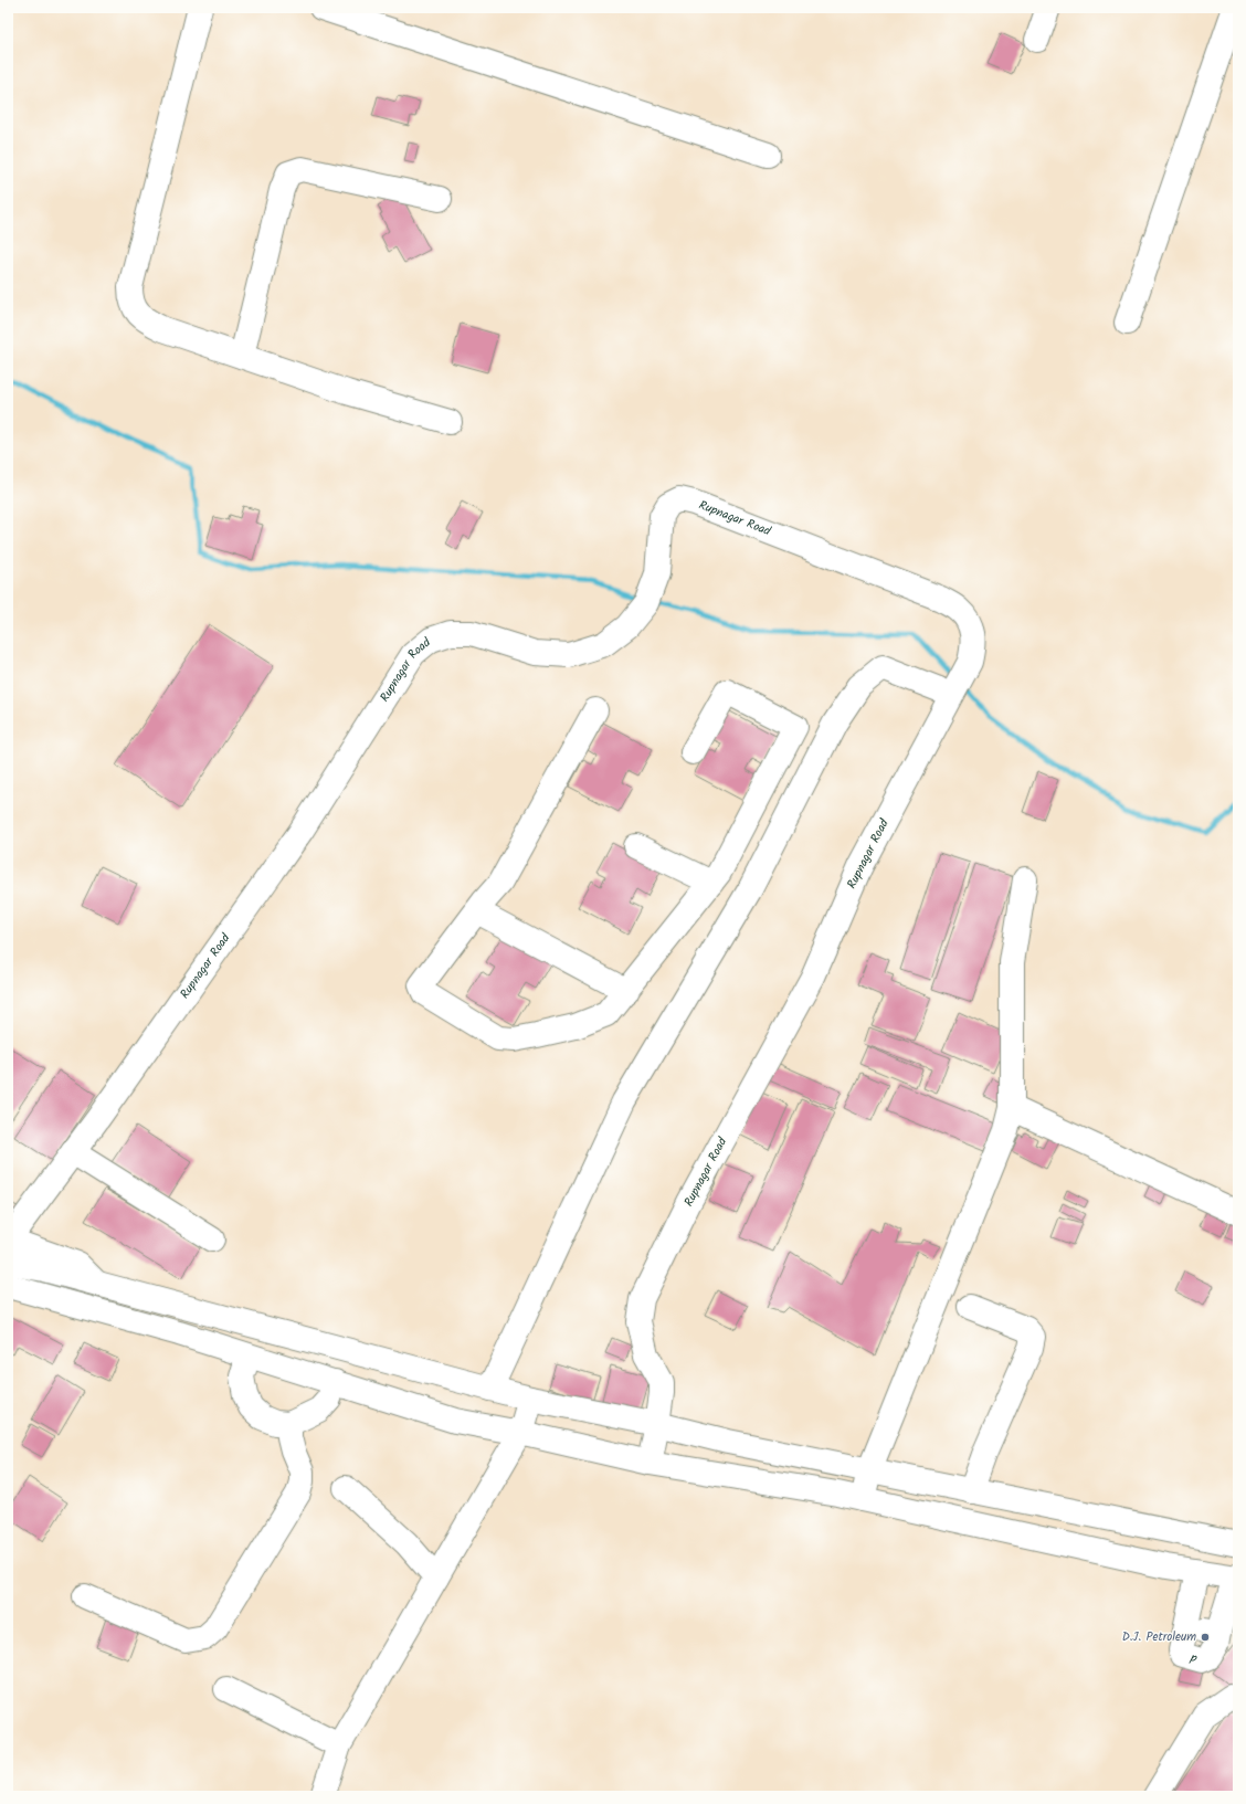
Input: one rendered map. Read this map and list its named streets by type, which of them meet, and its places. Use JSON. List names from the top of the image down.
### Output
{
  "streets": {
    "street": ["Rupnagar Road", "p"]
  },
  "places": ["D.J. Petroleum"]
}
